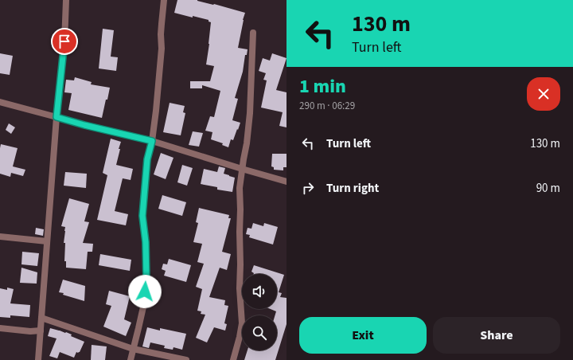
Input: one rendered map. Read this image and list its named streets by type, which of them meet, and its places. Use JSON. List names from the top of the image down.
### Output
{
  "page": {
    "turn": ["130 m", "Turn left"],
    "heading": ["1 min", "290 m · 06:29"],
    "list": [
      {
        "name": "Turn left",
        "value": "130 m"
      },
      {
        "name": "Turn right",
        "value": "90 m"
      }
    ],
    "buttons": ["Exit", "Share"]
  }
}
